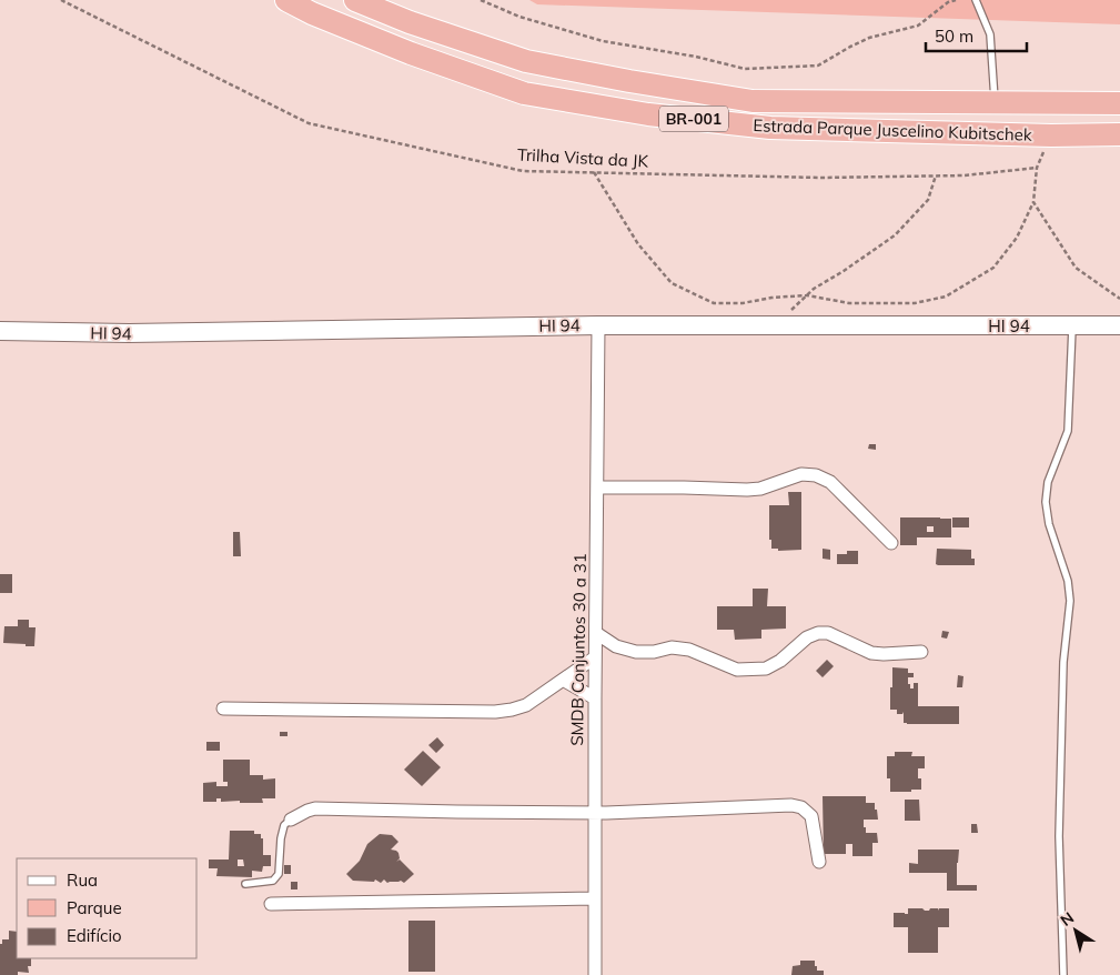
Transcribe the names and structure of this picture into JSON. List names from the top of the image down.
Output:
{
  "streets": {
    "highway": ["BR-001", "Estrada Parque Juscelino Kubitschek"],
    "street": ["HI 94", "SMDB Conjuntos 30 a 31"],
    "path": ["Trilha Vista da JK"]
  },
  "crossings": [
    ["HI 94", "SMDB Conjuntos 30 a 31"]
  ],
  "legend": ["Rua", "Parque", "Edifício"],
  "scale_bar": "50 m",
  "north": "top left"
}
